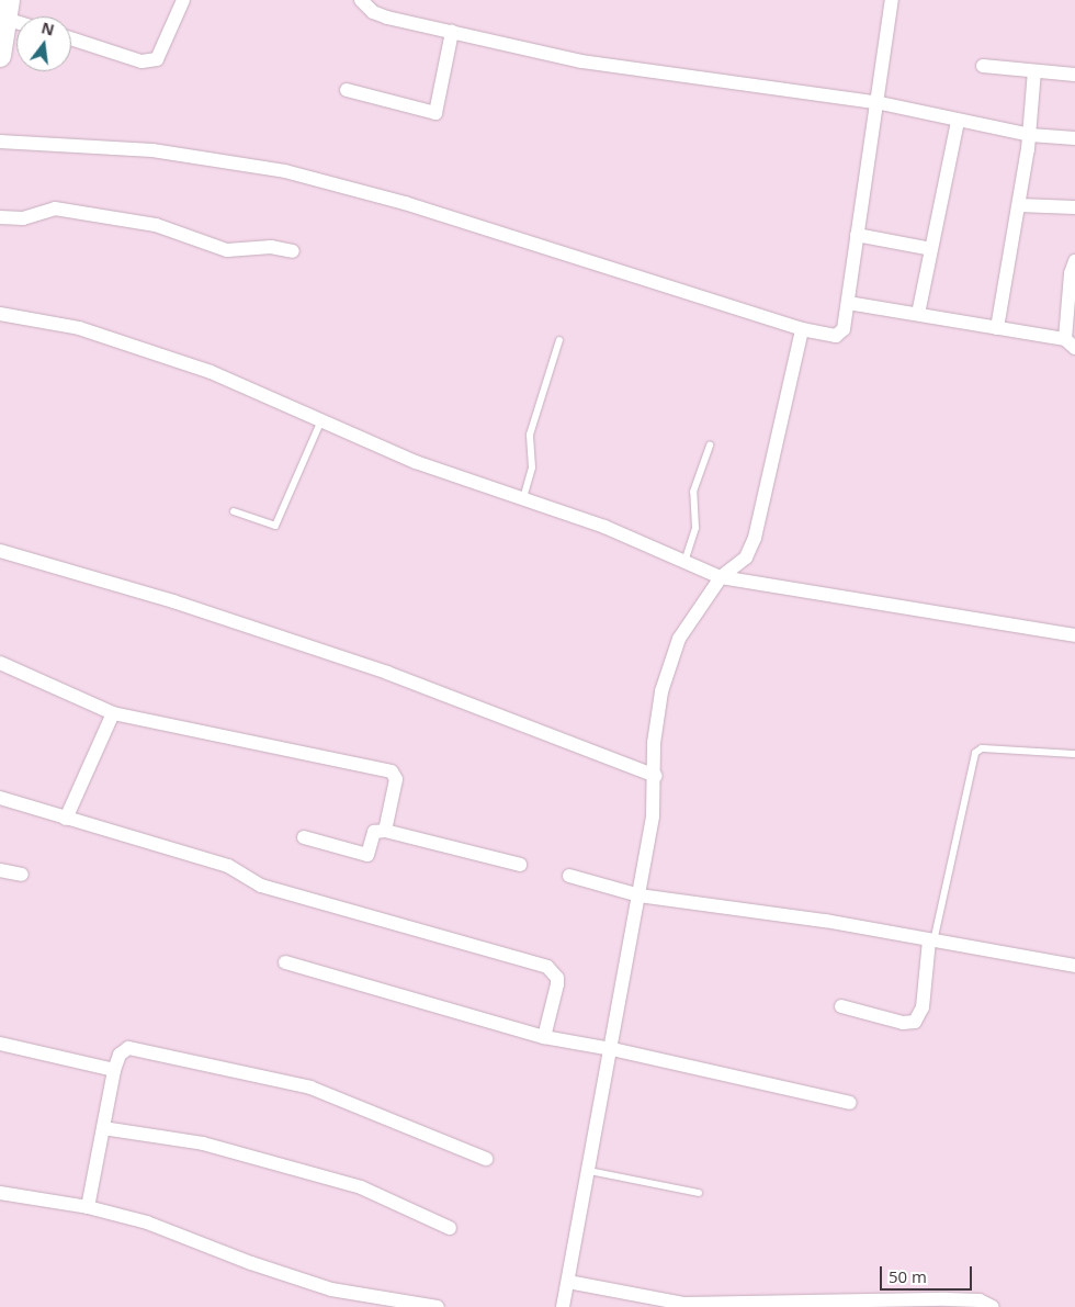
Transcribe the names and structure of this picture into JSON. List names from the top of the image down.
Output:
{
  "scale_bar": "50 m",
  "north": "top"
}
